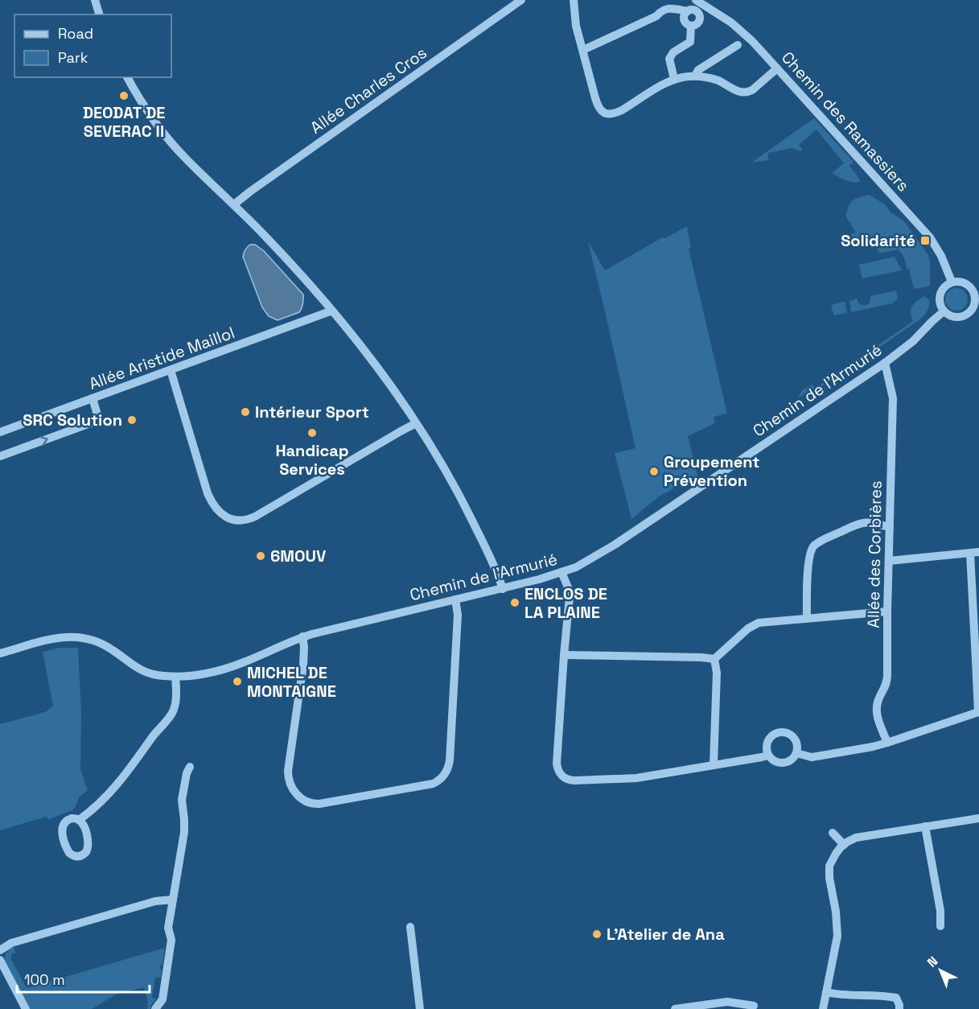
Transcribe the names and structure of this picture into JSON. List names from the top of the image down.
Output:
{
  "streets": {
    "street": [
      "Allée Charles Cros",
      "Chemin des Ramassiers",
      "Allée Aristide Maillol",
      "Chemin de l'Armurié",
      "Allée des Corbières"
    ]
  },
  "crossings": [
    ["Chemin des Ramassiers", "Chemin de l'Armurié"],
    ["Chemin de l'Armurié", "Allée des Corbières"]
  ],
  "places": {
    "other": [
      "DEODAT DE SEVERAC II",
      "Intérieur Sport",
      "SRC Solution",
      "Handicap Services",
      "Groupement Prévention",
      "6MOUV",
      "ENCLOS DE LA PLAINE",
      "MICHEL DE MONTAIGNE",
      "L'Atelier de Ana"
    ],
    "transit": ["Solidarité"]
  },
  "legend": ["Road", "Park"],
  "scale_bar": "100 m",
  "north": "top left"
}
